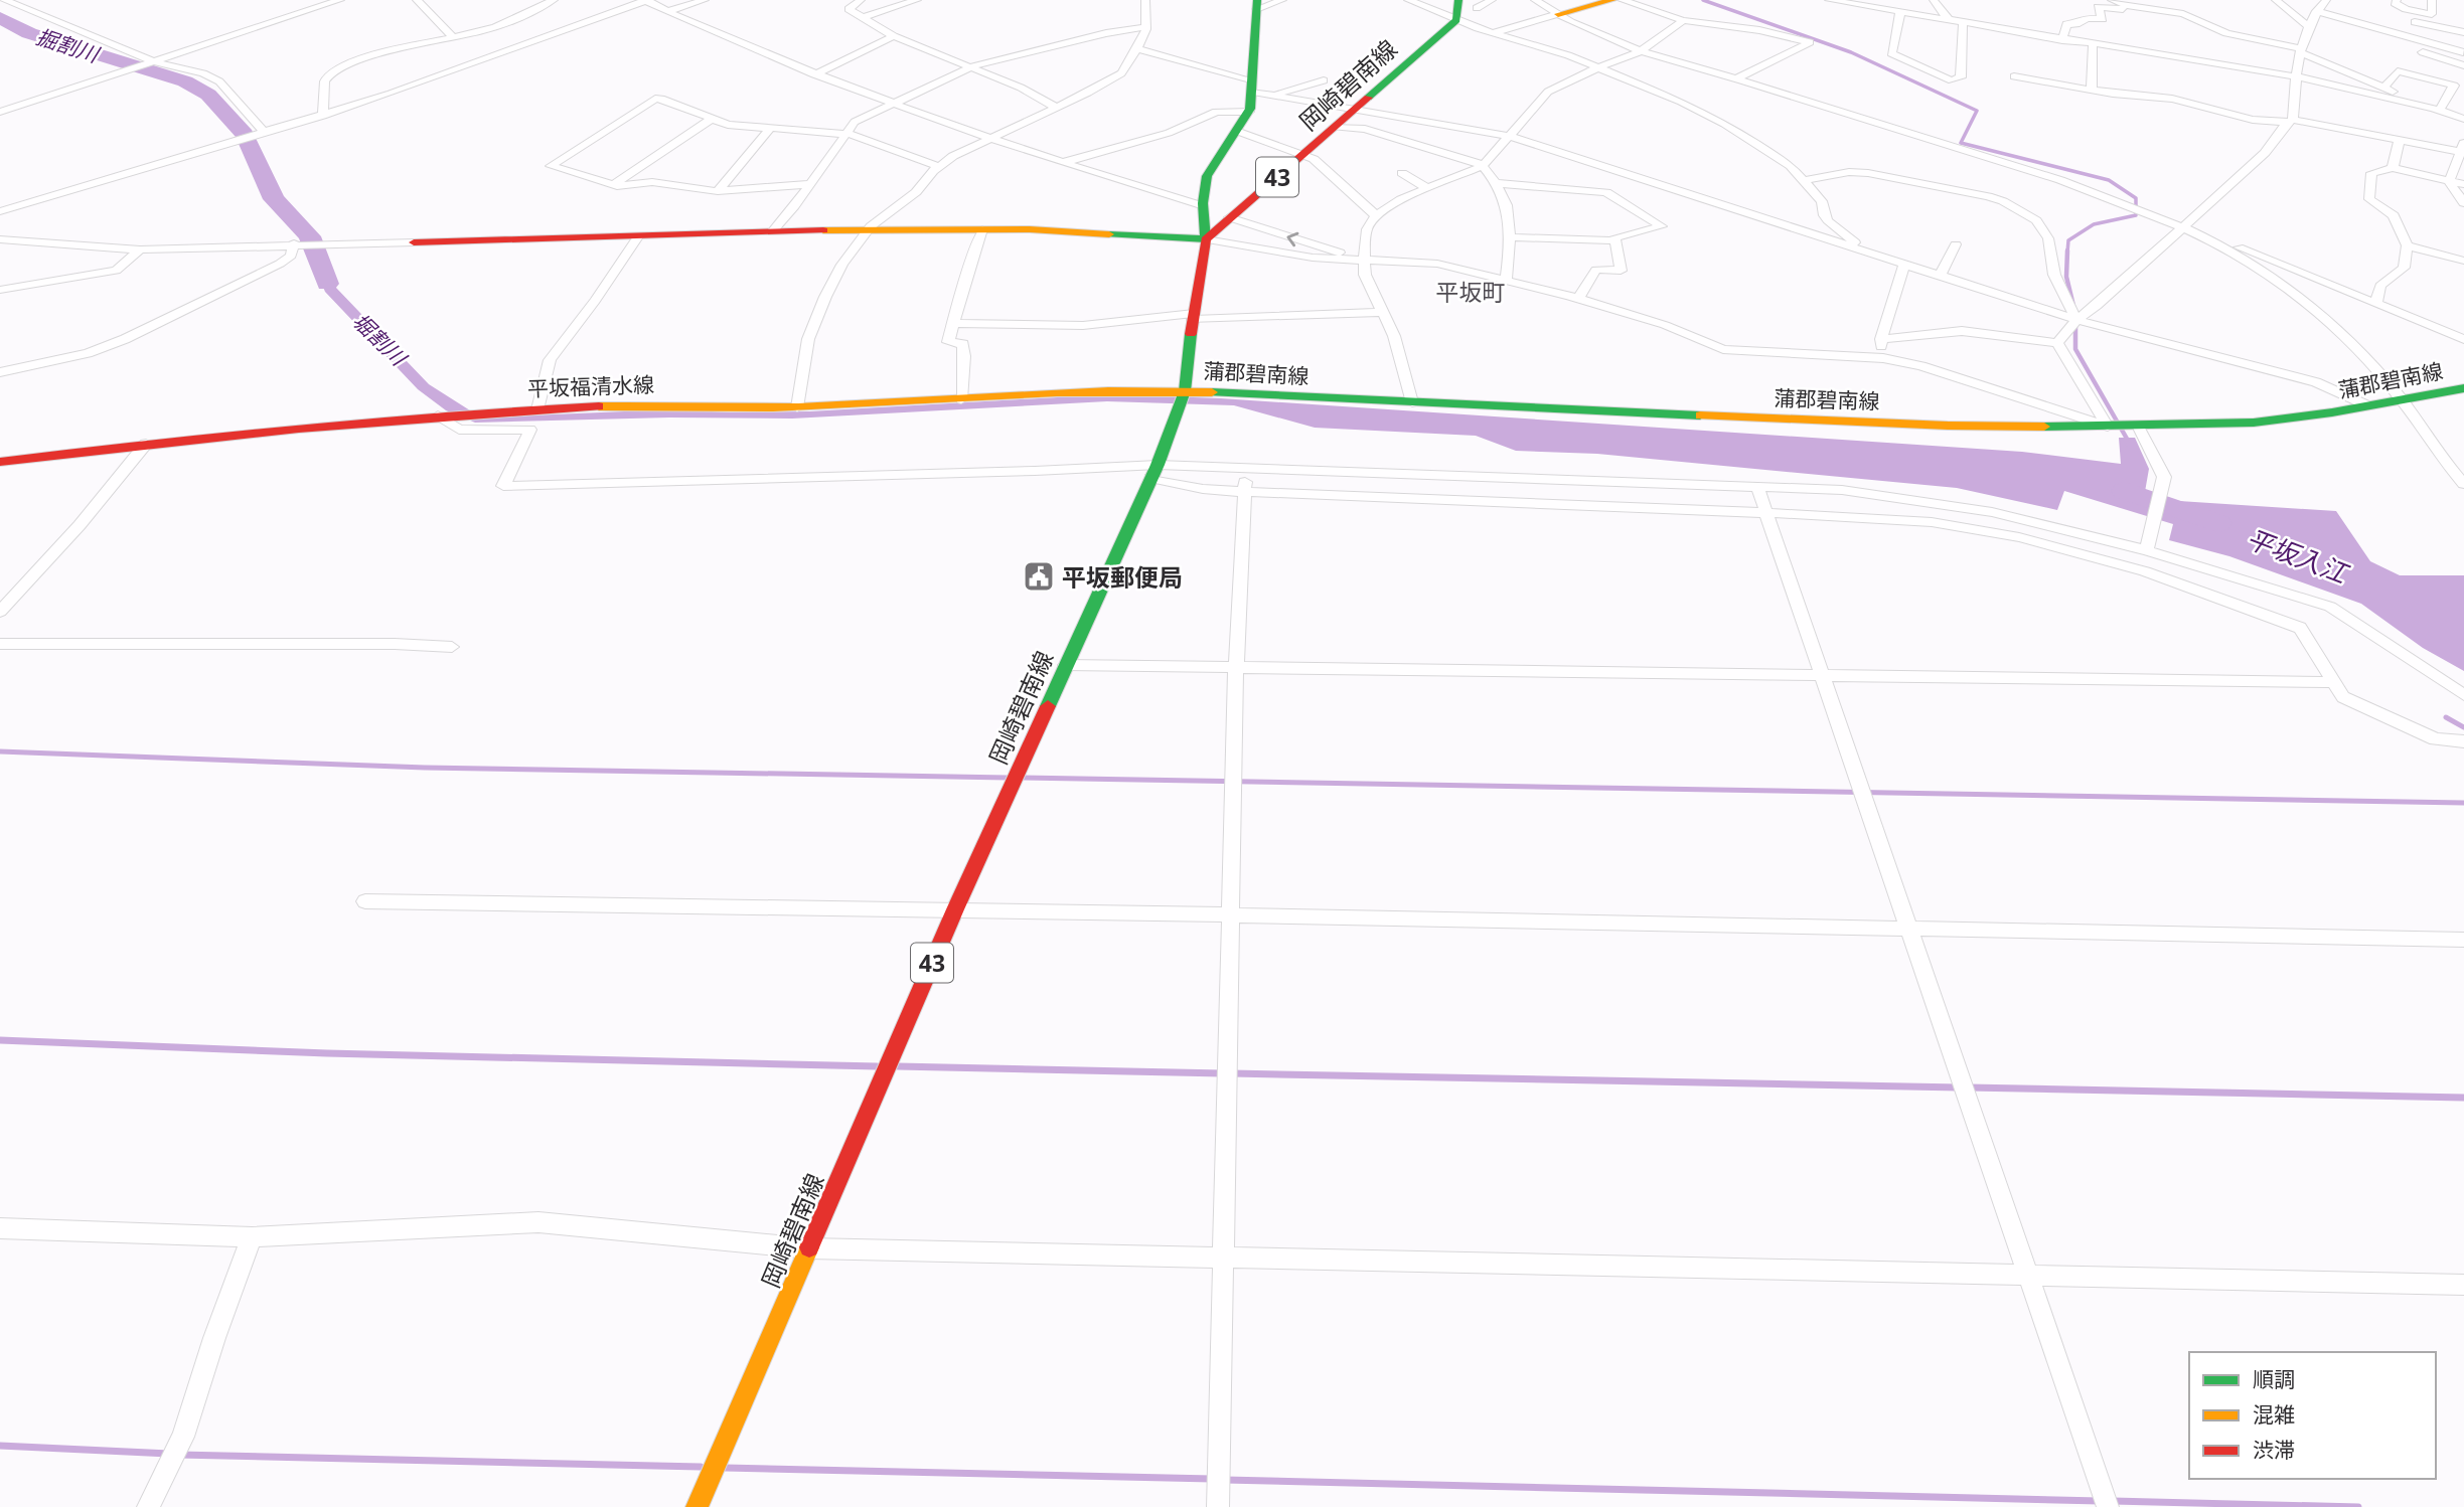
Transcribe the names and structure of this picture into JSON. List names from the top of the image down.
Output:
{
  "streets": {
    "main road": [
      "岡崎碧南線",
      "43",
      "蒲郡碧南線",
      "平坂福清水線"
    ]
  },
  "crossings": [
    ["岡崎碧南線", "蒲郡碧南線"],
    ["岡崎碧南線", "平坂福清水線"],
    ["蒲郡碧南線", "平坂福清水線"]
  ],
  "districts": ["平坂町"],
  "water": ["掘割川", "堀割川", "平坂入江"],
  "places": {
    "public building": ["平坂郵便局"]
  },
  "legend": ["順調", "混雑", "渋滞"]
}
